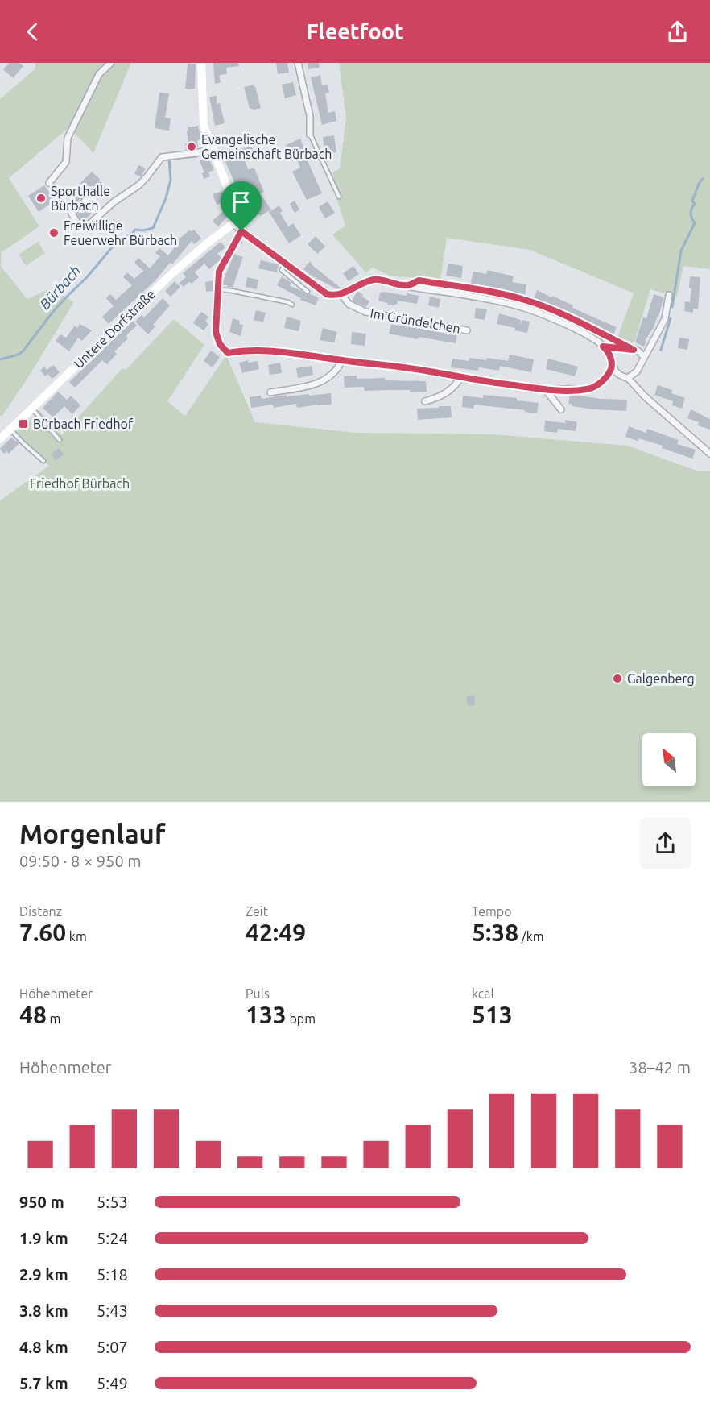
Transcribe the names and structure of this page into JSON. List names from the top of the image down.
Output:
{
  "streets": {
    "street": ["Im Gründelchen", "Untere Dorfstraße"]
  },
  "water": ["Bürbach"],
  "parks": ["Friedhof Bürbach"],
  "places": {
    "other": [
      "Evangelische Gemeinschaft Bürbach",
      "Sporthalle Bürbach",
      "Freiwillige Feuerwehr Bürbach",
      "Galgenberg"
    ],
    "transit": ["Bürbach Friedhof"]
  },
  "north": "top left",
  "page": {
    "header": "Fleetfoot",
    "heading": ["Morgenlauf", "09:50 · 8 × 950 m"],
    "stats": [
      ["Distanz", "7.60 km"],
      ["Zeit", "42:49"],
      ["Tempo", "5:38 /km"],
      ["Höhenmeter", "48 m"],
      ["Puls", "133 bpm"],
      ["kcal", "513"]
    ],
    "chart": ["Höhenmeter", "38–42 m"],
    "list": [
      {
        "name": "950 m",
        "note": "5:53"
      },
      {
        "name": "1.9 km",
        "note": "5:24"
      },
      {
        "name": "2.9 km",
        "note": "5:18"
      },
      {
        "name": "3.8 km",
        "note": "5:43"
      },
      {
        "name": "4.8 km",
        "note": "5:07"
      },
      {
        "name": "5.7 km",
        "note": "5:49"
      }
    ]
  }
}
